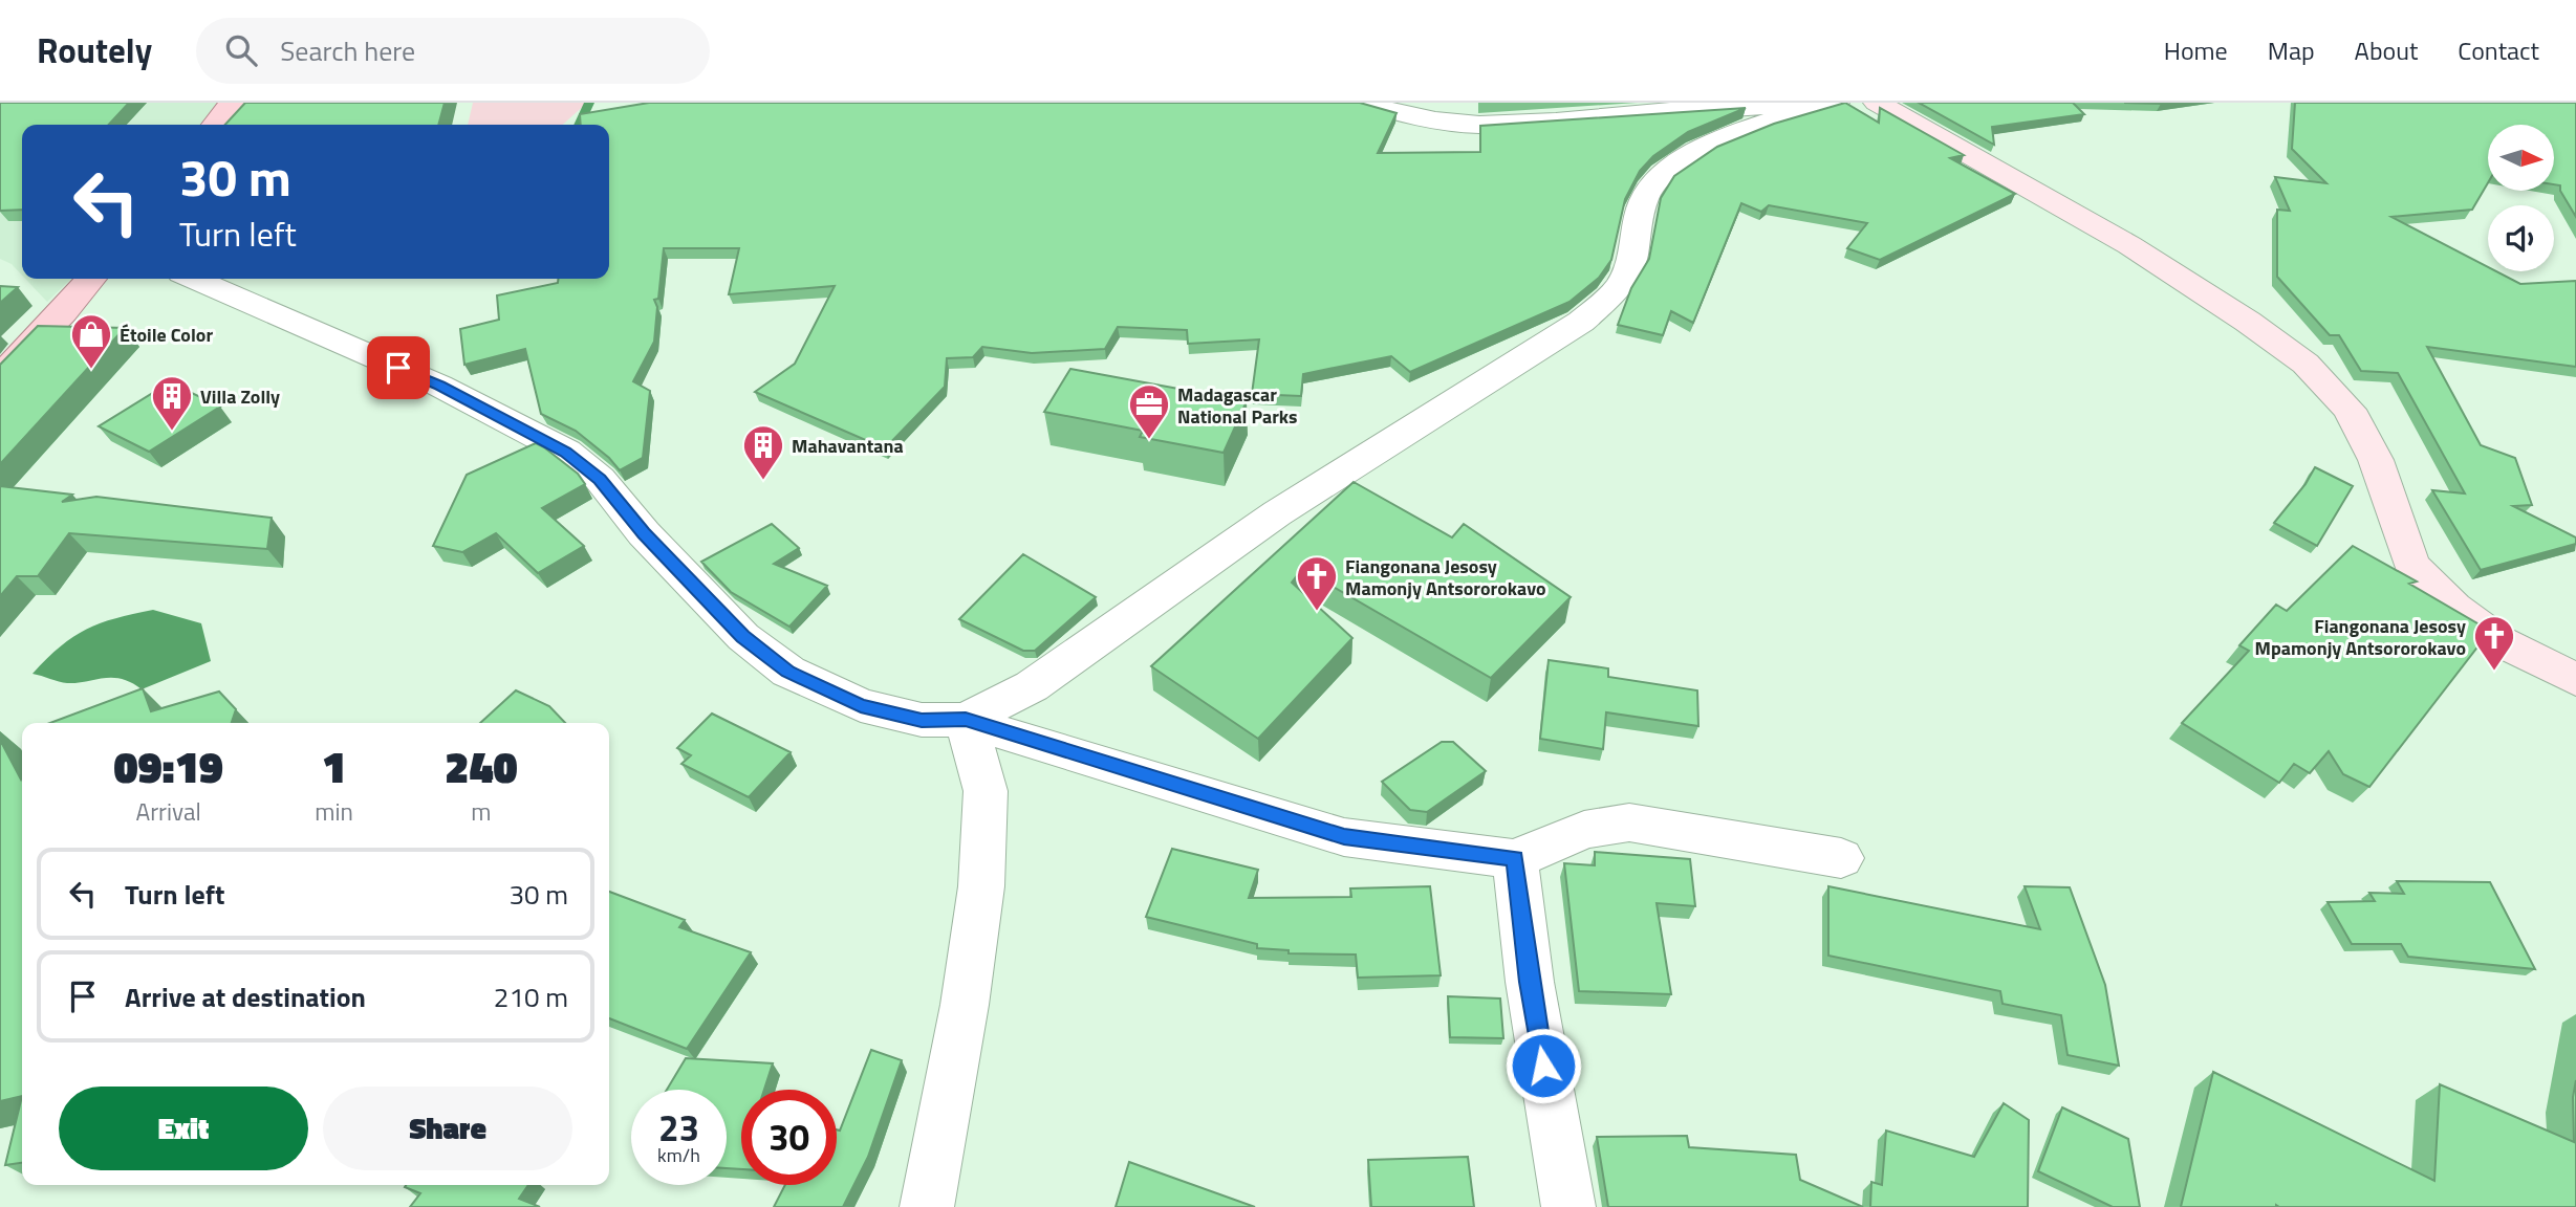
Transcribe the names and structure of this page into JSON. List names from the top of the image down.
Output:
{
  "places": {
    "shop": ["Étoile Color"],
    "building": ["Villa Zolly", "Mahavantana"],
    "office": ["Madagascar National Parks"],
    "church": ["Fiangonana Jesosy Mamonjy Antsororokavo", "Fiangonana Jesosy Mpamonjy Antsororokavo"]
  },
  "north": "right",
  "page": {
    "header": "Routely",
    "search": "Search here",
    "nav": [
      "Home",
      "Map",
      "About",
      "Contact"
    ],
    "turn": ["30 m", "Turn left"],
    "eta": [
      "09:19",
      "Arrival",
      "1",
      "min",
      "240",
      "m"
    ],
    "list": [
      {
        "name": "Turn left",
        "value": "30 m"
      },
      {
        "name": "Arrive at destination",
        "value": "210 m"
      }
    ],
    "buttons": ["Exit", "Share"],
    "speed": "23 km/h",
    "limit": "30"
  }
}
